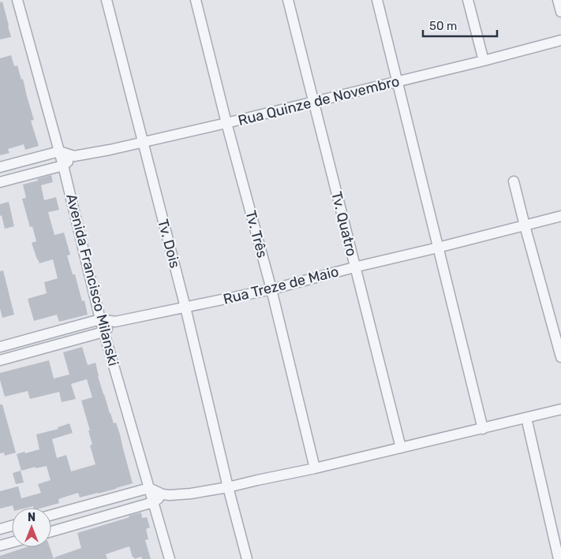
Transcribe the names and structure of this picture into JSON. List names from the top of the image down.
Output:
{
  "streets": {
    "street": [
      "Rua Quinze de Novembro",
      "Tv. Quatro",
      "Tv. Três",
      "Tv. Dois",
      "Avenida Francisco Milanski",
      "Rua Treze de Maio"
    ]
  },
  "crossings": [
    ["Rua Quinze de Novembro", "Tv. Quatro"],
    ["Rua Quinze de Novembro", "Tv. Três"],
    ["Rua Quinze de Novembro", "Tv. Dois"],
    ["Rua Quinze de Novembro", "Avenida Francisco Milanski"],
    ["Tv. Quatro", "Rua Treze de Maio"],
    ["Tv. Três", "Rua Treze de Maio"],
    ["Tv. Dois", "Rua Treze de Maio"],
    ["Avenida Francisco Milanski", "Rua Treze de Maio"]
  ],
  "scale_bar": "50 m",
  "north": "top"
}
